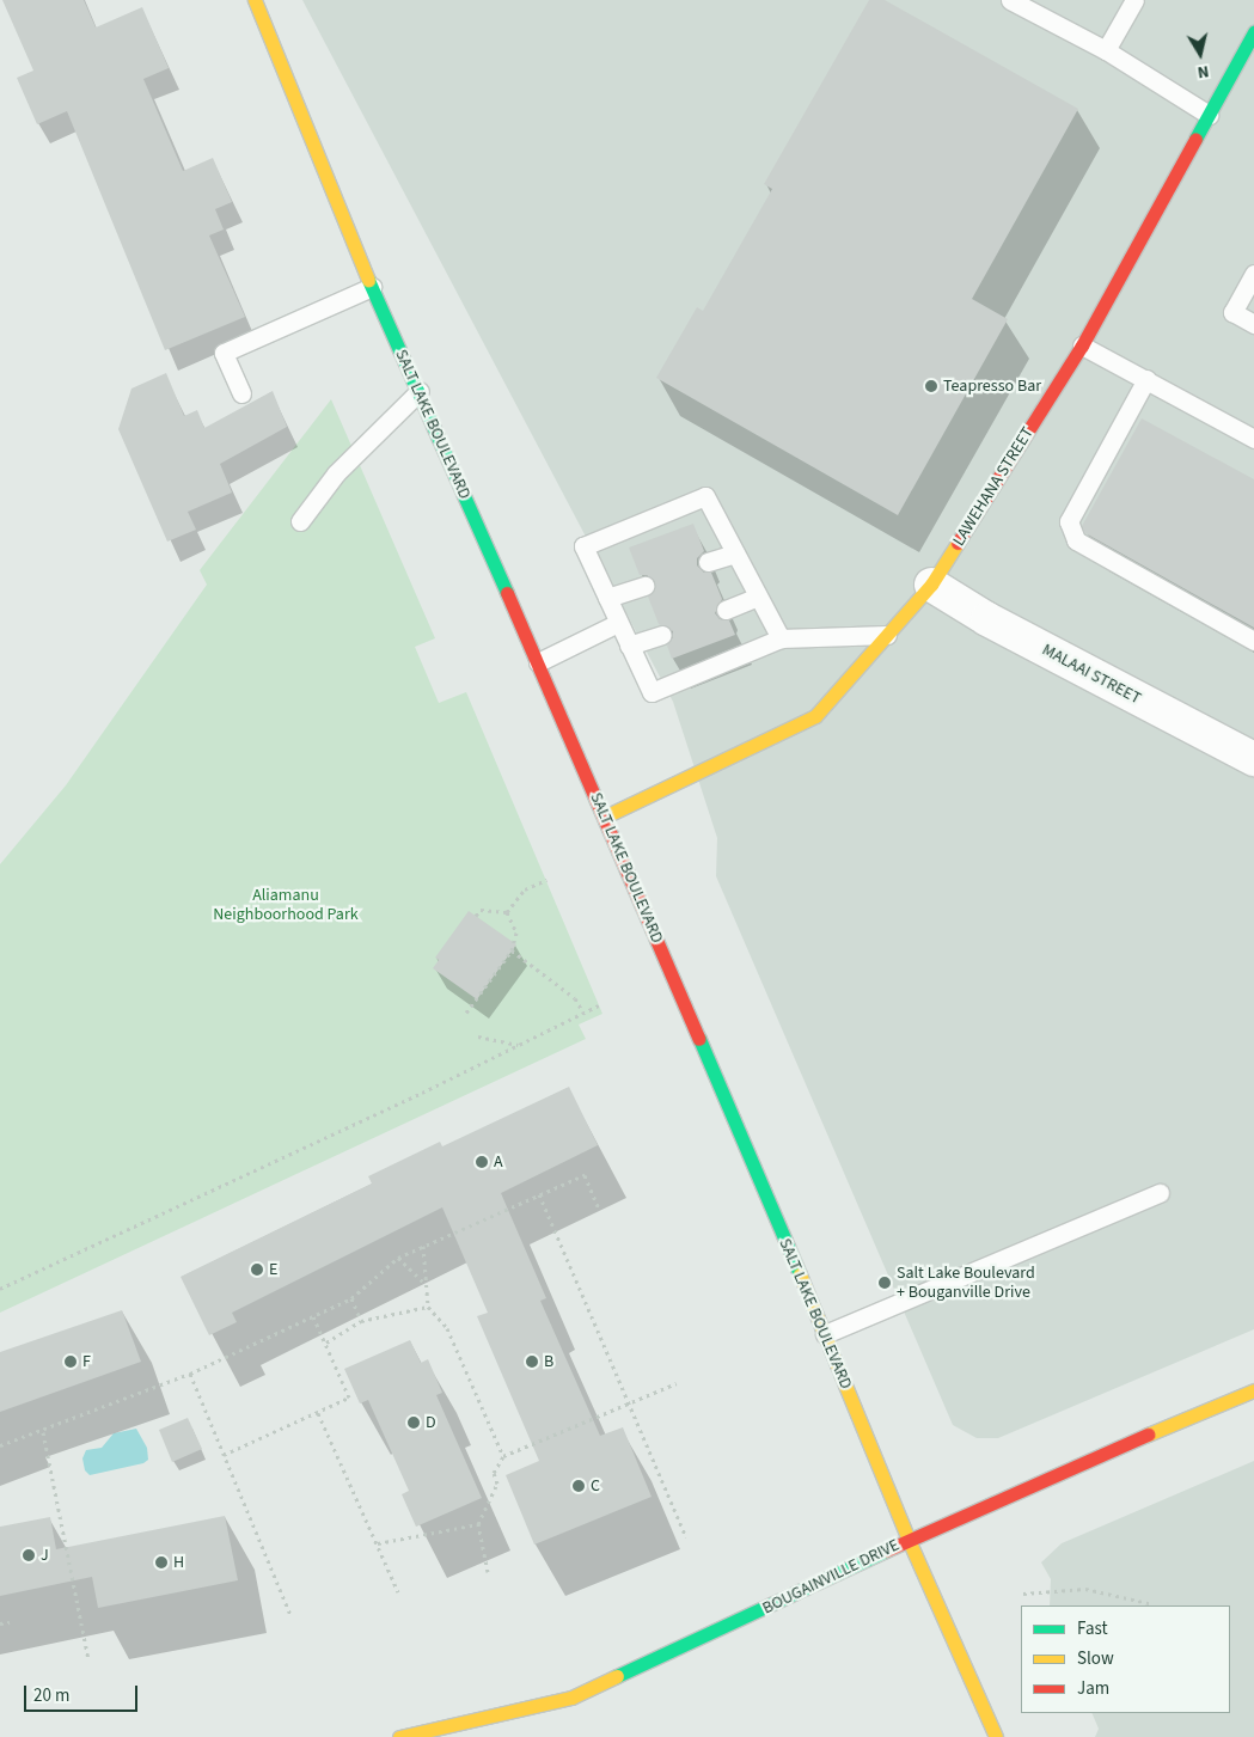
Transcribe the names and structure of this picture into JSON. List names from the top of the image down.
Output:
{
  "streets": {
    "street": [
      "SALT LAKE BOULEVARD",
      "LAWEHANA STREET",
      "MALAAI STREET",
      "BOUGAINVILLE DRIVE"
    ]
  },
  "crossings": [
    ["SALT LAKE BOULEVARD", "LAWEHANA STREET"],
    ["SALT LAKE BOULEVARD", "BOUGAINVILLE DRIVE"],
    ["LAWEHANA STREET", "MALAAI STREET"]
  ],
  "parks": ["Aliamanu Neighboorhood Park"],
  "places": [
    "Teapresso Bar",
    "A",
    "E",
    "Salt Lake Boulevard + Bouganville Drive",
    "F",
    "B",
    "D",
    "C",
    "J",
    "H"
  ],
  "legend": ["Fast", "Slow", "Jam"],
  "scale_bar": "20 m",
  "north": "bottom"
}
